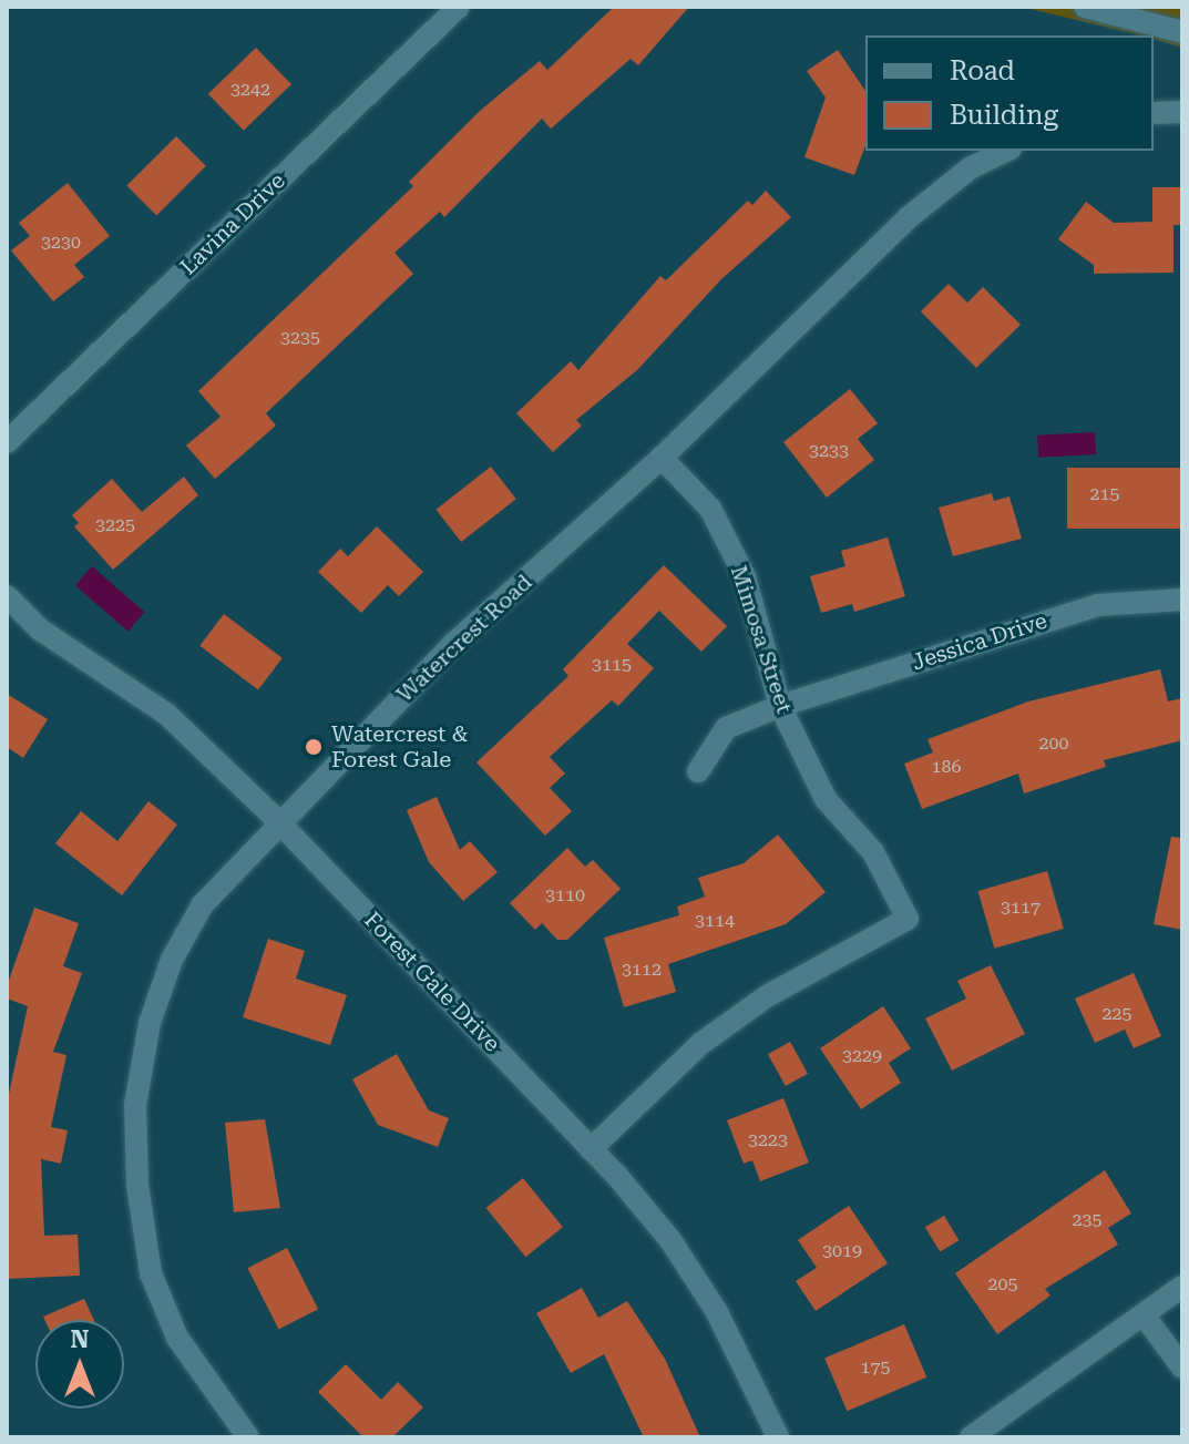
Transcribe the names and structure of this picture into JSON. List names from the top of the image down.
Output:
{
  "streets": {
    "street": [
      "Lavina Drive",
      "Watercrest Road",
      "Mimosa Street",
      "Jessica Drive",
      "Forest Gale Drive"
    ]
  },
  "crossings": [
    ["Watercrest Road", "Mimosa Street"],
    ["Watercrest Road", "Forest Gale Drive"],
    ["Mimosa Street", "Jessica Drive"],
    ["Mimosa Street", "Forest Gale Drive"]
  ],
  "places": ["Watercrest & Forest Gale"],
  "house_numbers": [
    "3242",
    "3230",
    "3235",
    "3233",
    "215",
    "3225",
    "3115",
    "200",
    "186",
    "3110",
    "3117",
    "3114",
    "3112",
    "225",
    "3229",
    "3223",
    "235",
    "3019",
    "205",
    "175"
  ],
  "legend": ["Road", "Building"],
  "north": "top"
}
